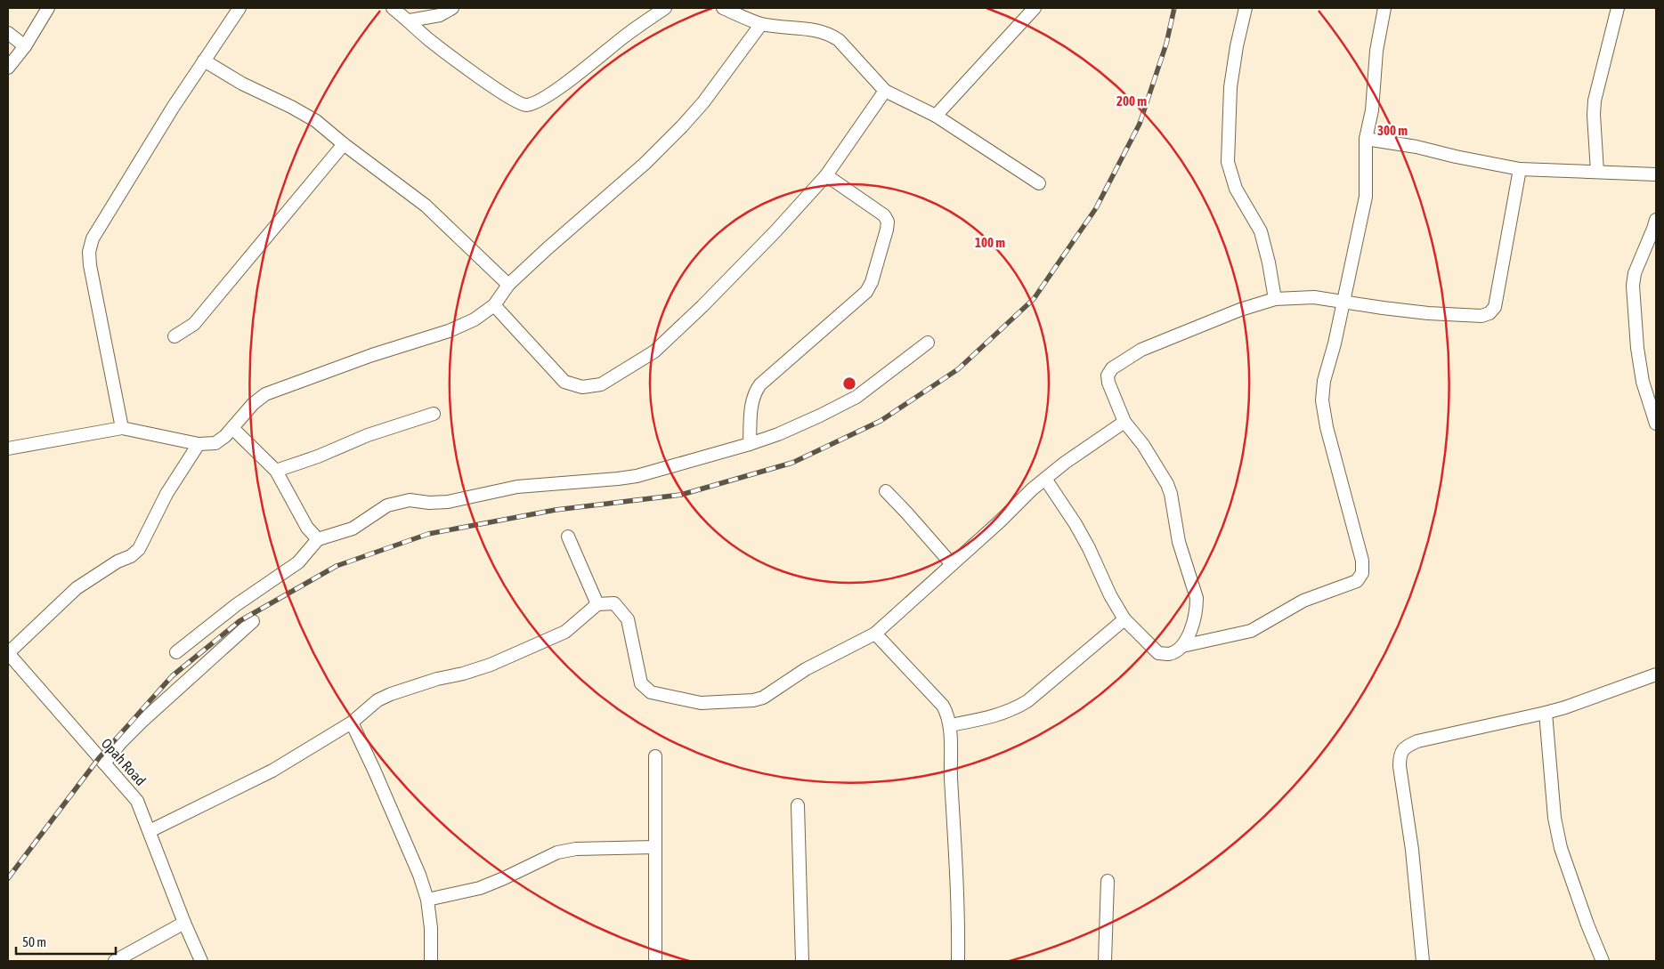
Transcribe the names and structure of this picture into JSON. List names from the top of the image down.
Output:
{
  "streets": {
    "street": ["Opah Road"]
  },
  "scale_bar": "50 m",
  "rings": ["200 m", "300 m", "100 m"]
}
